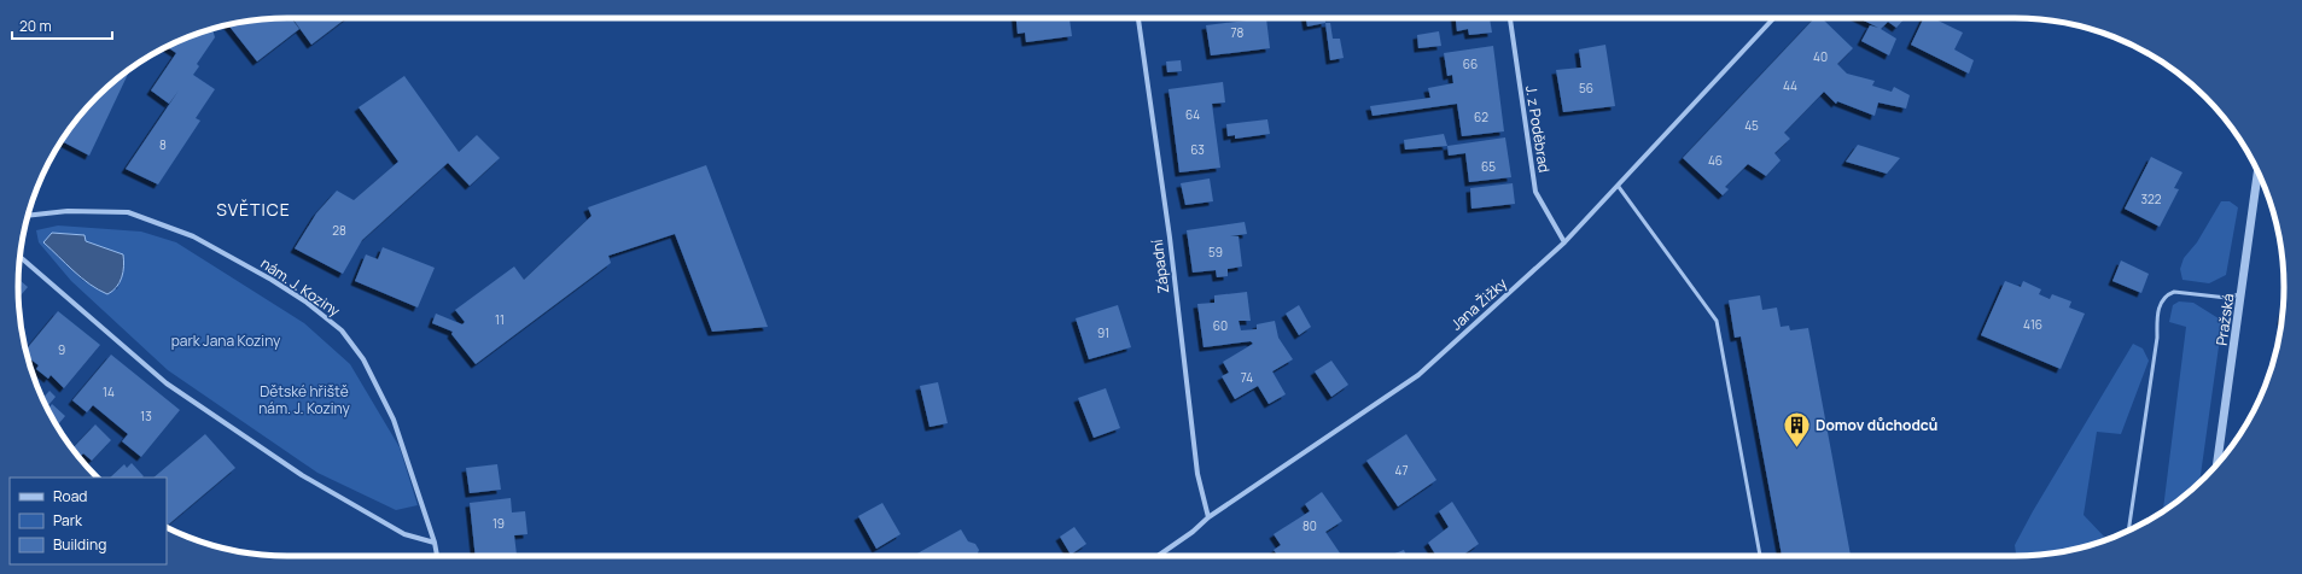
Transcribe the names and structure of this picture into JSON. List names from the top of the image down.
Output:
{
  "streets": {
    "street": [
      "J. z Poděbrad",
      "Západní",
      "nám. J. Koziny",
      "Jana Žižky",
      "Pražská"
    ]
  },
  "crossings": [
    ["J. z Poděbrad", "Jana Žižky"],
    ["Západní", "Jana Žižky"]
  ],
  "districts": ["SVĚTICE"],
  "parks": ["park Jana Koziny", "Dětské hřiště nám. J. Koziny"],
  "places": {
    "building": ["Domov důchodců"]
  },
  "house_numbers": [
    "78",
    "40",
    "66",
    "44",
    "56",
    "64",
    "62",
    "45",
    "8",
    "63",
    "46",
    "65",
    "322",
    "28",
    "59",
    "11",
    "416",
    "60",
    "91",
    "9",
    "74",
    "14",
    "13",
    "47",
    "19",
    "80"
  ],
  "legend": ["Road", "Park", "Building"],
  "scale_bar": "20 m"
}
